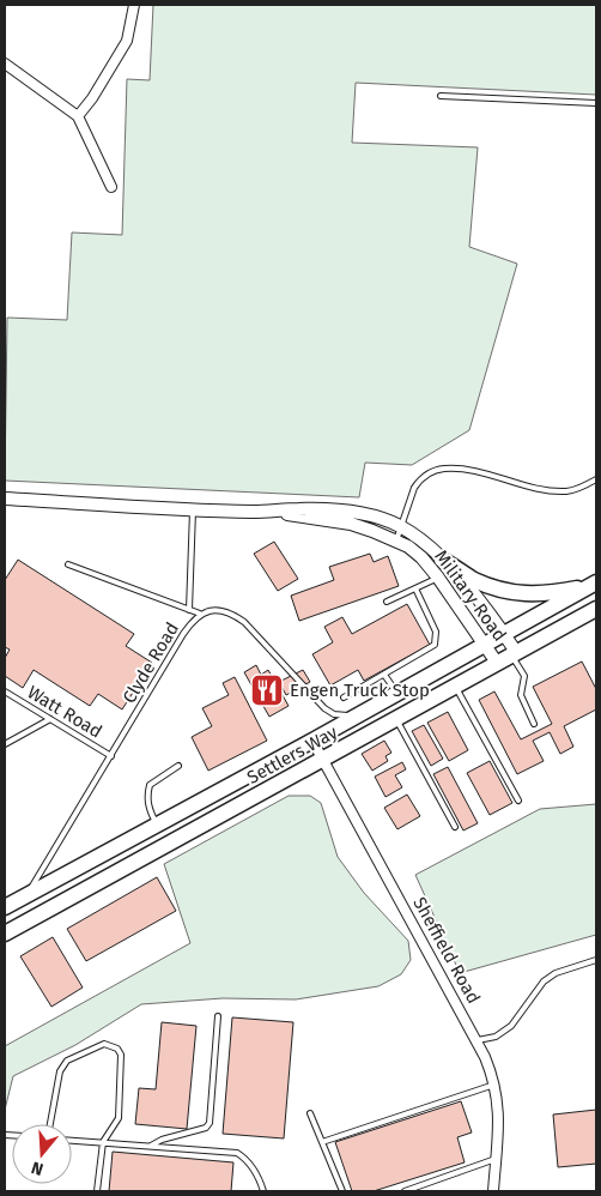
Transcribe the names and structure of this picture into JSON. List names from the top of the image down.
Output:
{
  "streets": {
    "main road": ["Settlers Way"],
    "street": ["Military Road", "Sheffield Road"],
    "lane": ["Clyde Road", "Watt Road"]
  },
  "crossings": [
    ["Military Road", "Settlers Way"],
    ["Clyde Road", "Watt Road"],
    ["Clyde Road", "Settlers Way"],
    ["Settlers Way", "Sheffield Road"]
  ],
  "places": {
    "restaurant": ["Engen Truck Stop"]
  },
  "north": "bottom"
}
